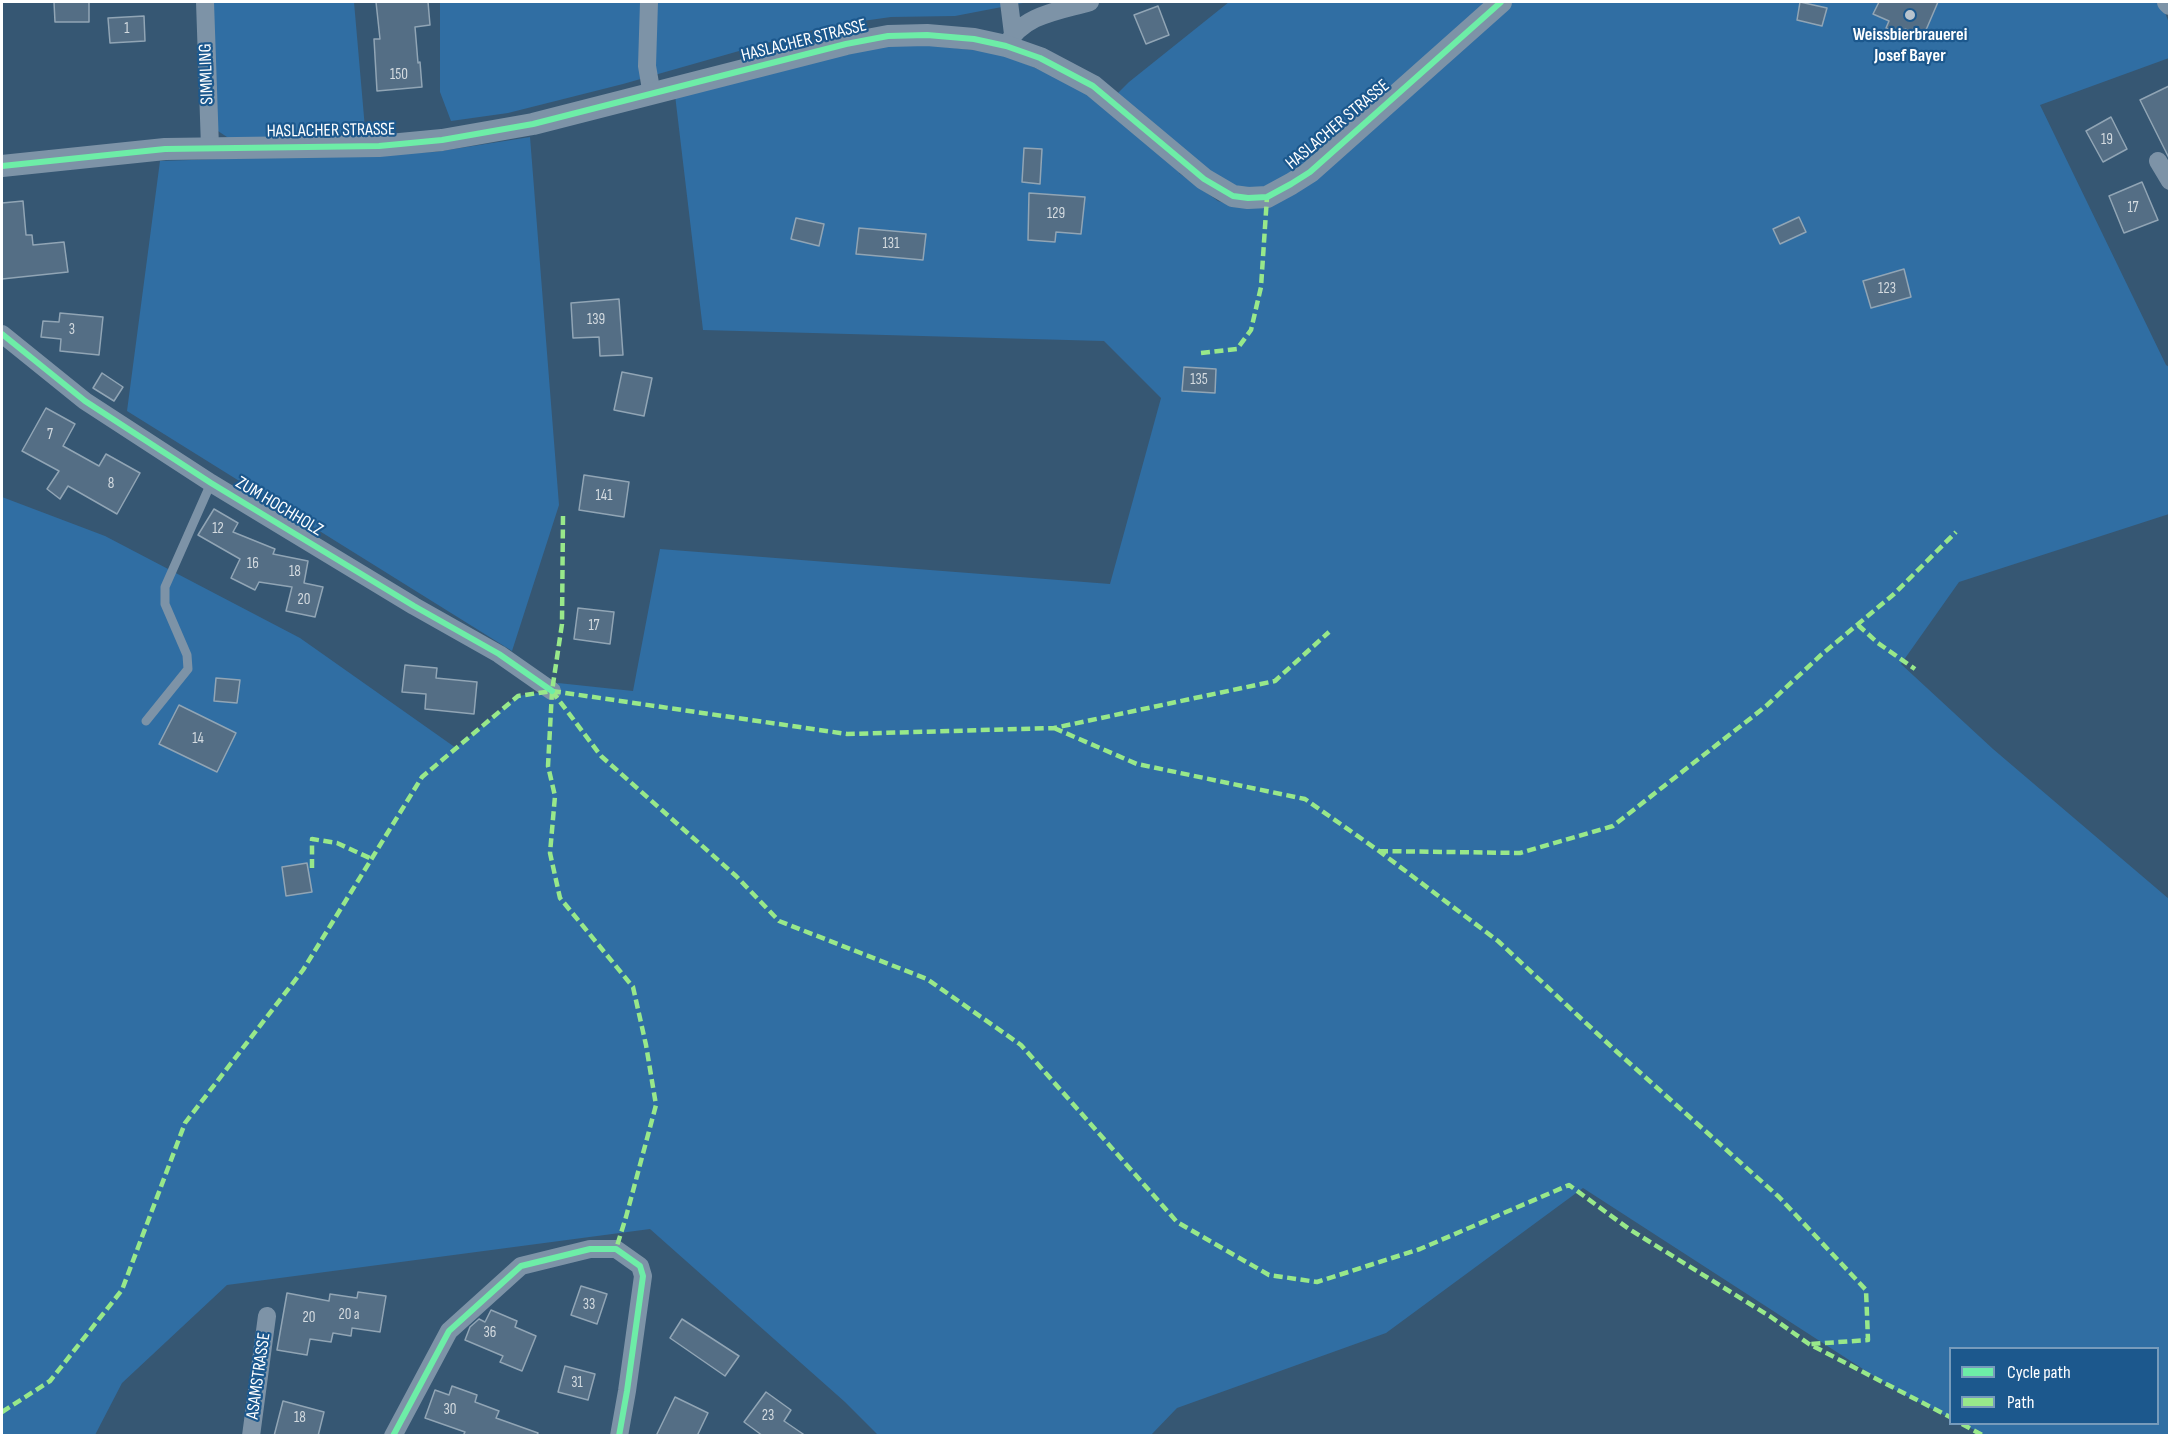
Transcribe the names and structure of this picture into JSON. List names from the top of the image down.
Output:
{
  "streets": {
    "street": [
      "HASLACHER STRASSE",
      "SIMMLING",
      "ZUM HOCHHOLZ",
      "ASAMSTRASSE"
    ]
  },
  "crossings": [
    ["HASLACHER STRASSE", "SIMMLING"]
  ],
  "places": ["Weissbierbrauerei Josef Bayer"],
  "house_numbers": [
    "1",
    "150",
    "19",
    "17",
    "129",
    "131",
    "123",
    "139",
    "3",
    "135",
    "7",
    "8",
    "141",
    "12",
    "16",
    "18",
    "20",
    "17",
    "14",
    "33",
    "20 a",
    "20",
    "36",
    "31",
    "30",
    "23",
    "18"
  ],
  "legend": ["Cycle path", "Path"]
}
